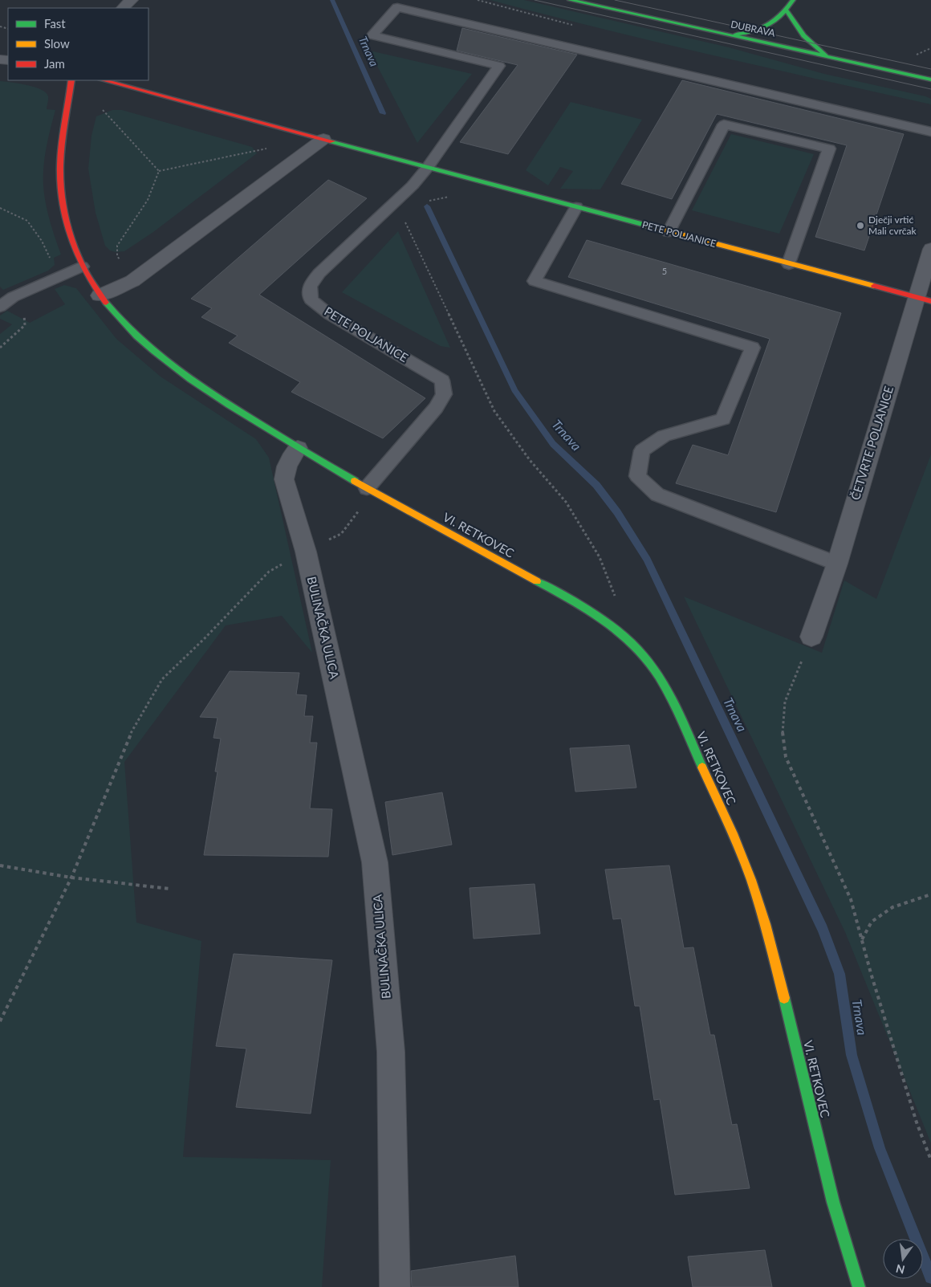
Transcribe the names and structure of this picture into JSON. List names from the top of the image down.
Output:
{
  "streets": {
    "street": [
      "DUBRAVA",
      "PETE POLJANICE",
      "ČETVRTE POLJANICE",
      "VI. RETKOVEC",
      "BULINAČKA ULICA"
    ]
  },
  "crossings": [
    ["PETE POLJANICE", "ČETVRTE POLJANICE"],
    ["PETE POLJANICE", "VI. RETKOVEC"],
    ["VI. RETKOVEC", "BULINAČKA ULICA"]
  ],
  "water": ["Trnava"],
  "places": ["Dječji vrtić Mali cvrčak"],
  "house_numbers": ["5"],
  "legend": ["Fast", "Slow", "Jam"],
  "north": "bottom"
}
